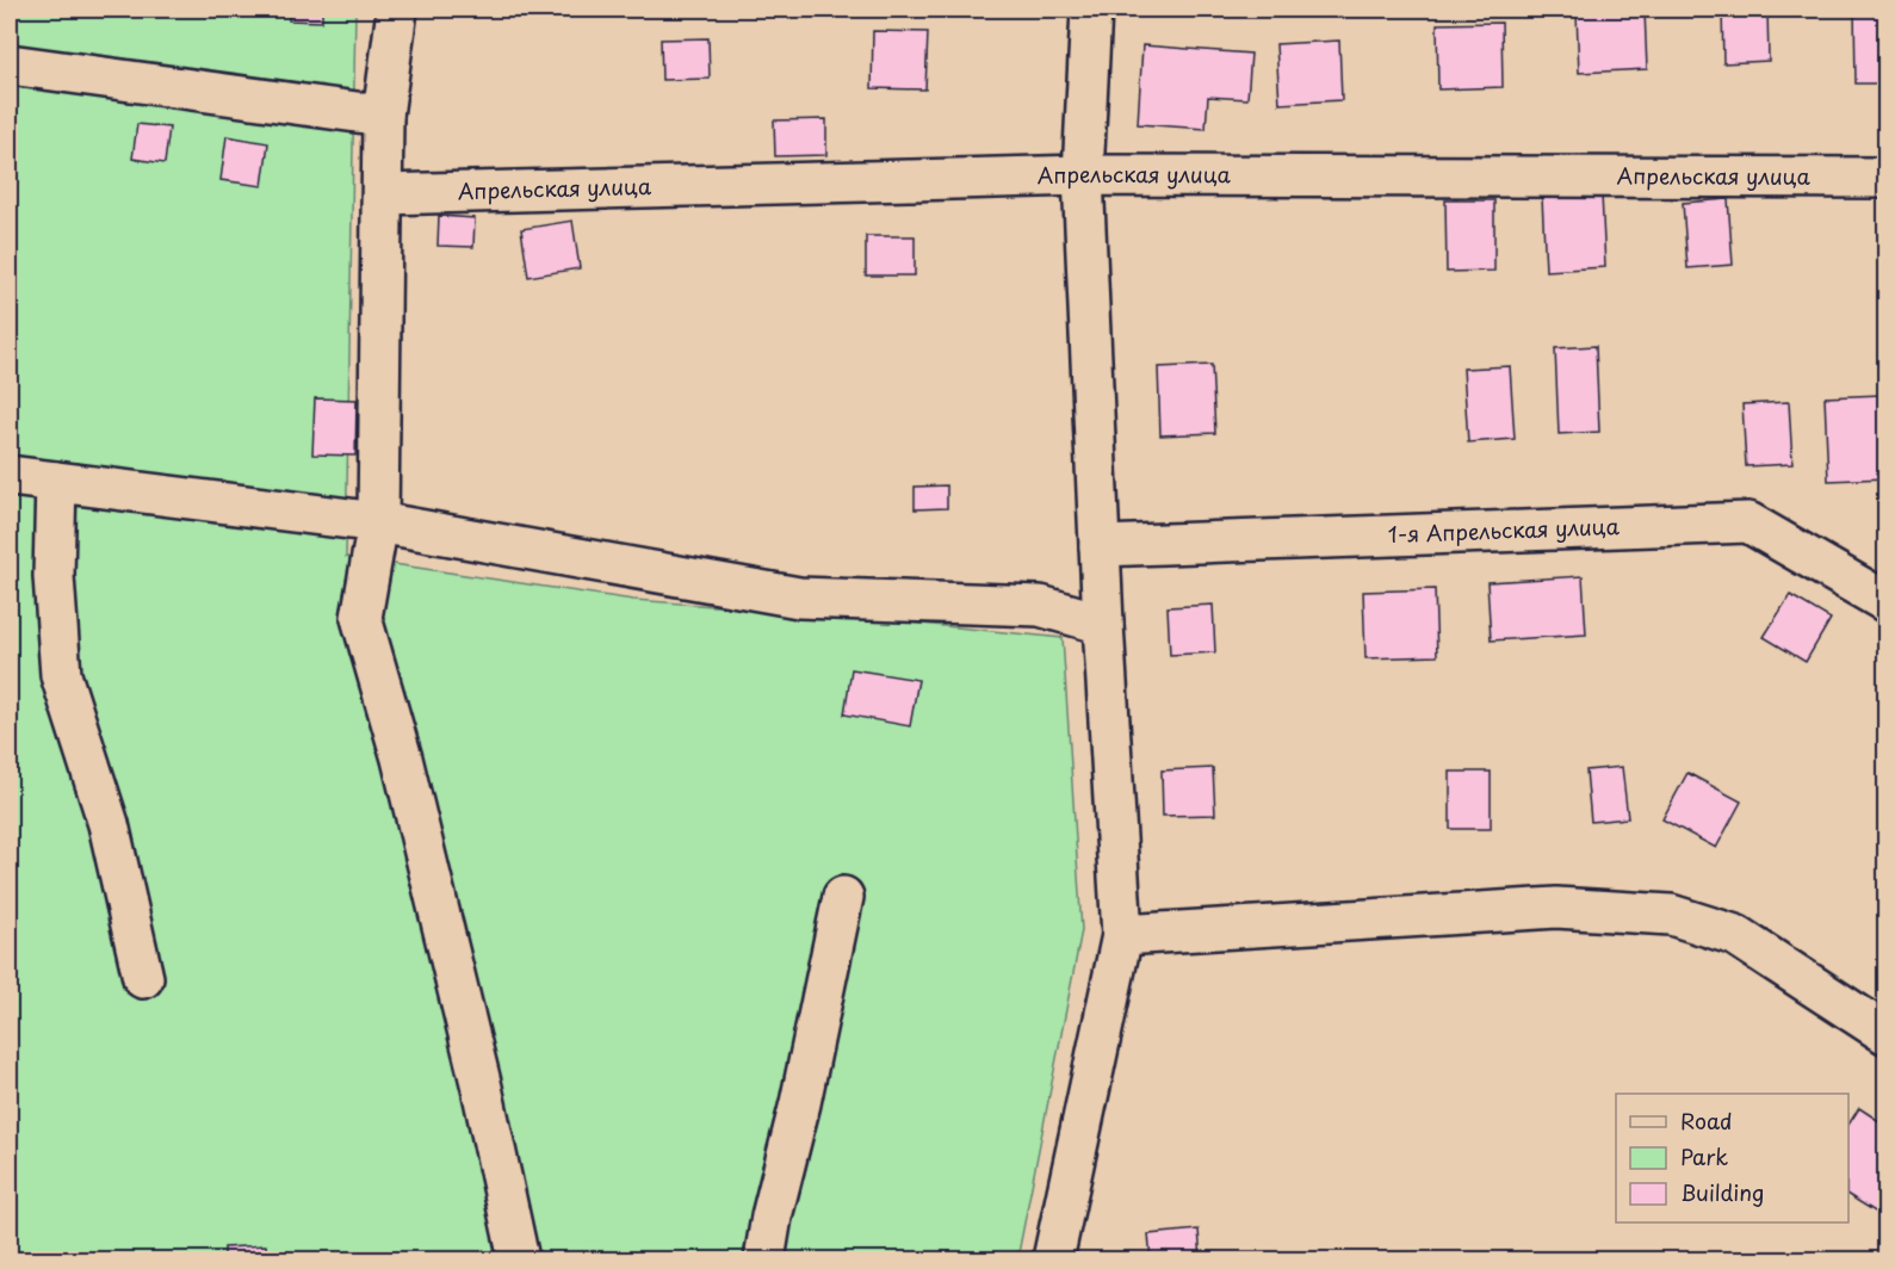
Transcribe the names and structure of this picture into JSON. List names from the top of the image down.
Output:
{
  "streets": {
    "street": ["Апрельская улица", "1-я Апрельская улица"]
  },
  "legend": ["Road", "Park", "Building"]
}
